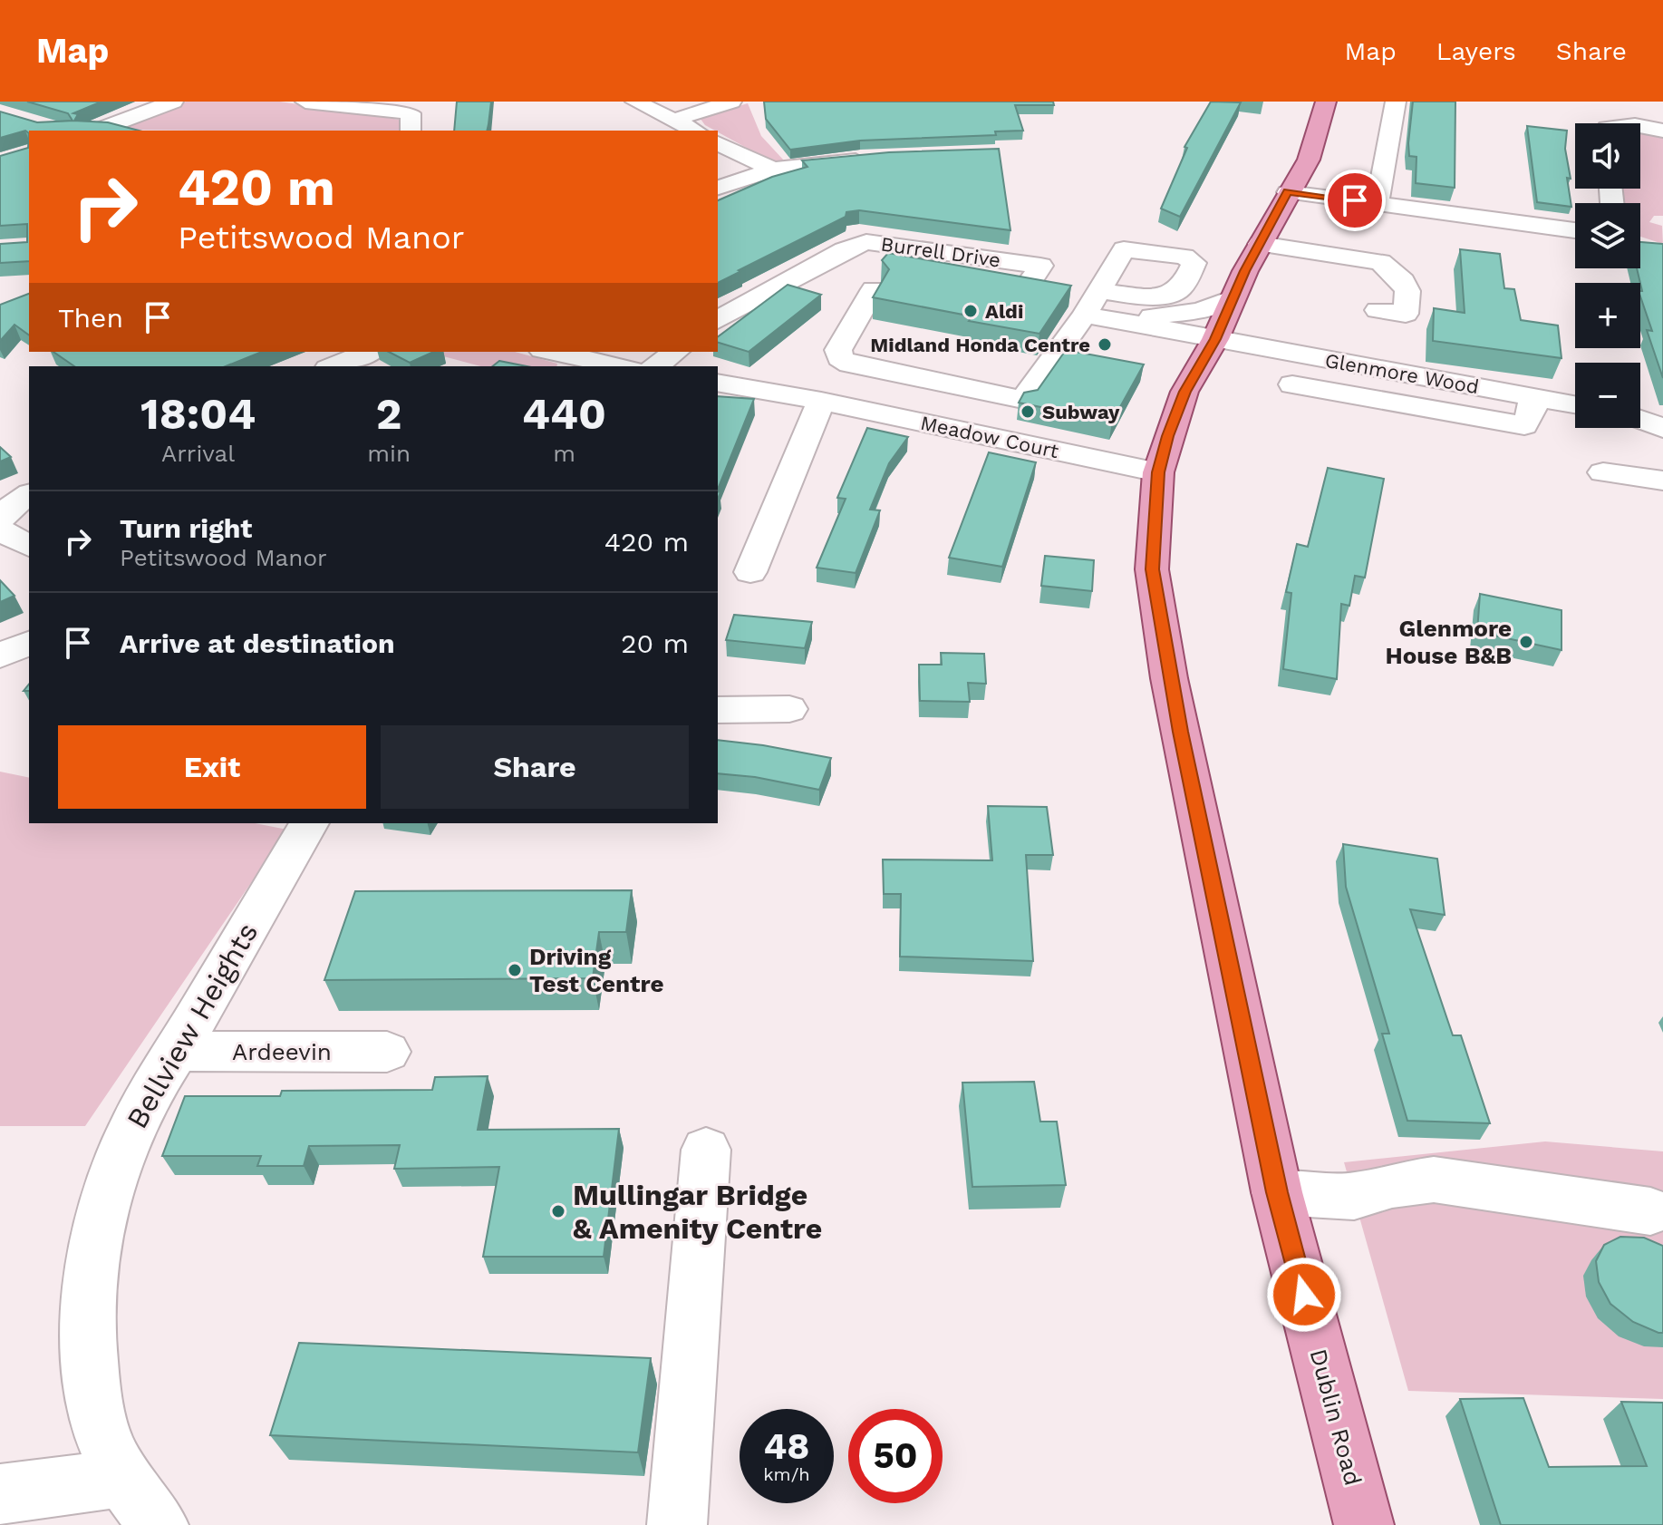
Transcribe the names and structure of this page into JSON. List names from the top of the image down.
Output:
{
  "streets": {
    "main road": ["Dublin Road"],
    "street": [
      "Burrell Drive",
      "Glenmore Wood",
      "Meadow Court",
      "Bellview Heights",
      "Ardeevin"
    ]
  },
  "crossings": [
    ["Glenmore Wood", "Dublin Road"],
    ["Meadow Court", "Dublin Road"],
    ["Bellview Heights", "Ardeevin"]
  ],
  "places": [
    "Aldi",
    "Midland Honda Centre",
    "Subway",
    "Glenmore House B&B",
    "Driving Test Centre",
    "Mullingar Bridge & Amenity Centre"
  ],
  "page": {
    "header": "Map",
    "nav": ["Map", "Layers", "Share"],
    "map_buttons": ["+", "−"],
    "turn": ["420 m", "Petitswood Manor"],
    "then": "Then",
    "eta": [
      "18:04",
      "Arrival",
      "2",
      "min",
      "440",
      "m"
    ],
    "list": [
      {
        "name": "Turn right",
        "note": "Petitswood Manor",
        "value": "420 m"
      },
      {
        "name": "Arrive at destination",
        "value": "20 m"
      }
    ],
    "buttons": ["Exit", "Share"],
    "speed": "48 km/h",
    "limit": "50"
  }
}
